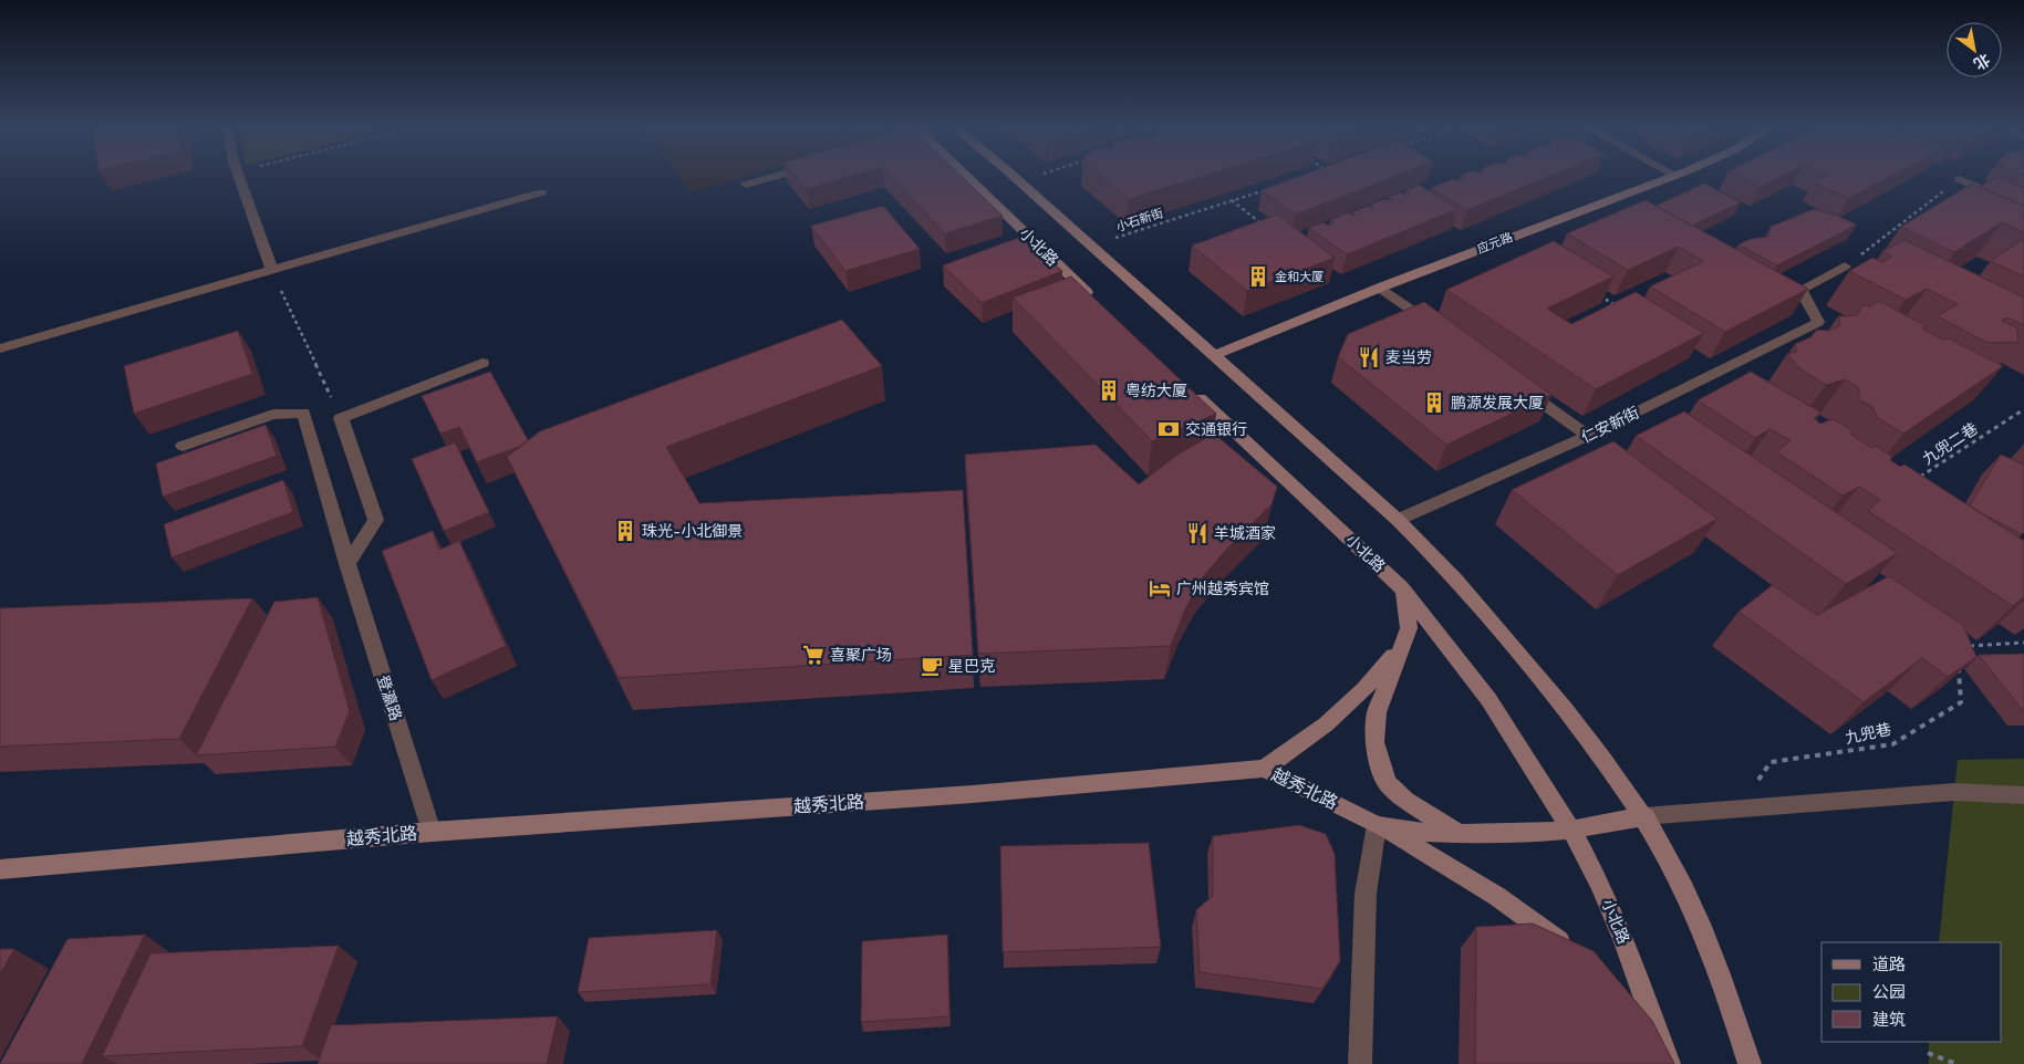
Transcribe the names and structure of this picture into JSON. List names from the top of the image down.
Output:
{
  "streets": {
    "main road": ["应元路", "小北路", "越秀北路"],
    "street": ["仁安新街", "登瀛路"],
    "path": ["小石新街", "九兜二巷", "九兜巷"]
  },
  "crossings": [
    ["小北路", "越秀北路"],
    ["登瀛路", "越秀北路"]
  ],
  "places": {
    "building": [
      "金和大厦",
      "粤纺大厦",
      "鹏源发展大厦",
      "珠光-小北御景"
    ],
    "restaurant": ["麦当劳", "羊城酒家"],
    "bank": ["交通银行"],
    "hotel": ["广州越秀宾馆"],
    "supermarket": ["喜聚广场"],
    "cafe": ["星巴克"]
  },
  "legend": ["道路", "公园", "建筑"],
  "north": "bottom right"
}
